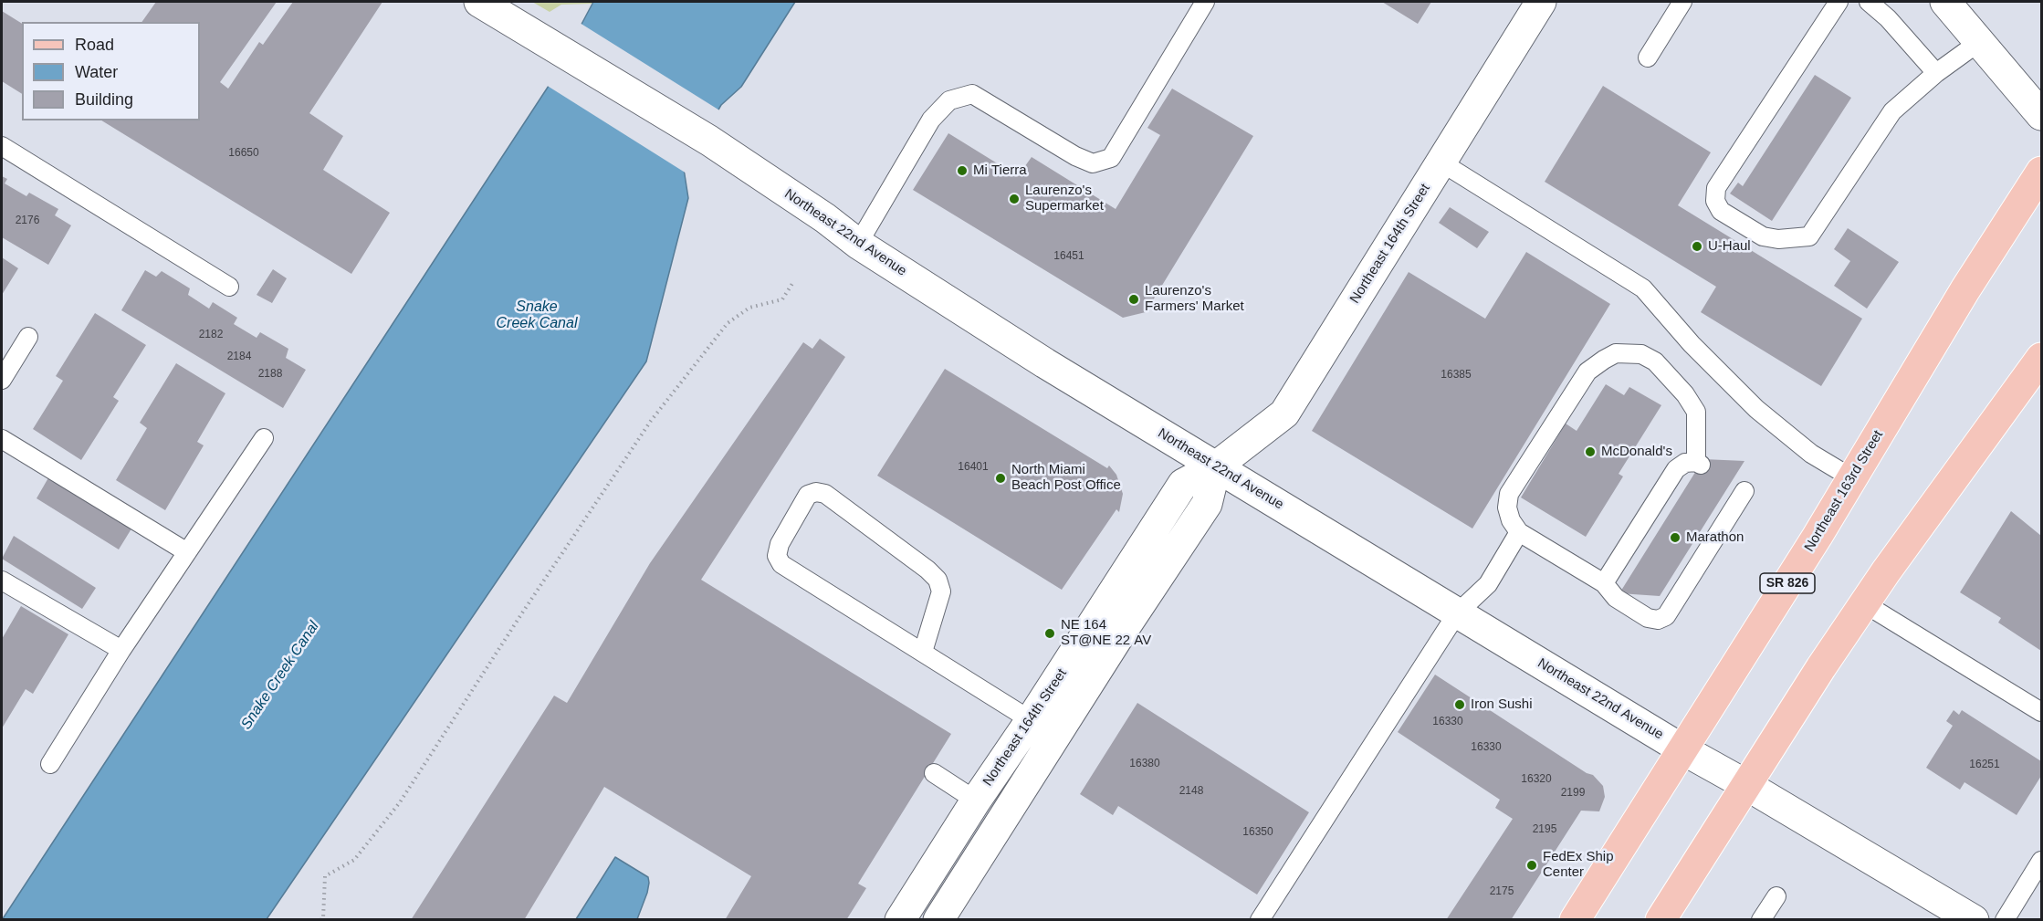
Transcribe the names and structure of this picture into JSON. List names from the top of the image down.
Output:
{
  "streets": {
    "main road": ["Northeast 163rd Street", "SR 826"],
    "street": ["Northeast 22nd Avenue", "Northeast 164th Street"]
  },
  "crossings": [
    ["Northeast 22nd Avenue", "Northeast 164th Street"],
    ["Northeast 22nd Avenue", "Northeast 163rd Street"]
  ],
  "water": ["Snake Creek Canal"],
  "places": [
    "Mi Tierra",
    "Laurenzo's Supermarket",
    "U-Haul",
    "Laurenzo's Farmers' Market",
    "McDonald's",
    "North Miami Beach Post Office",
    "Marathon",
    "NE 164 ST@NE 22 AV",
    "Iron Sushi",
    "FedEx Ship Center"
  ],
  "house_numbers": [
    "16650",
    "2176",
    "16451",
    "2182",
    "2184",
    "2188",
    "16385",
    "16401",
    "16330",
    "16330",
    "16380",
    "16251",
    "16320",
    "2148",
    "2199",
    "2195",
    "16350",
    "2175"
  ],
  "legend": ["Road", "Water", "Building"]
}
